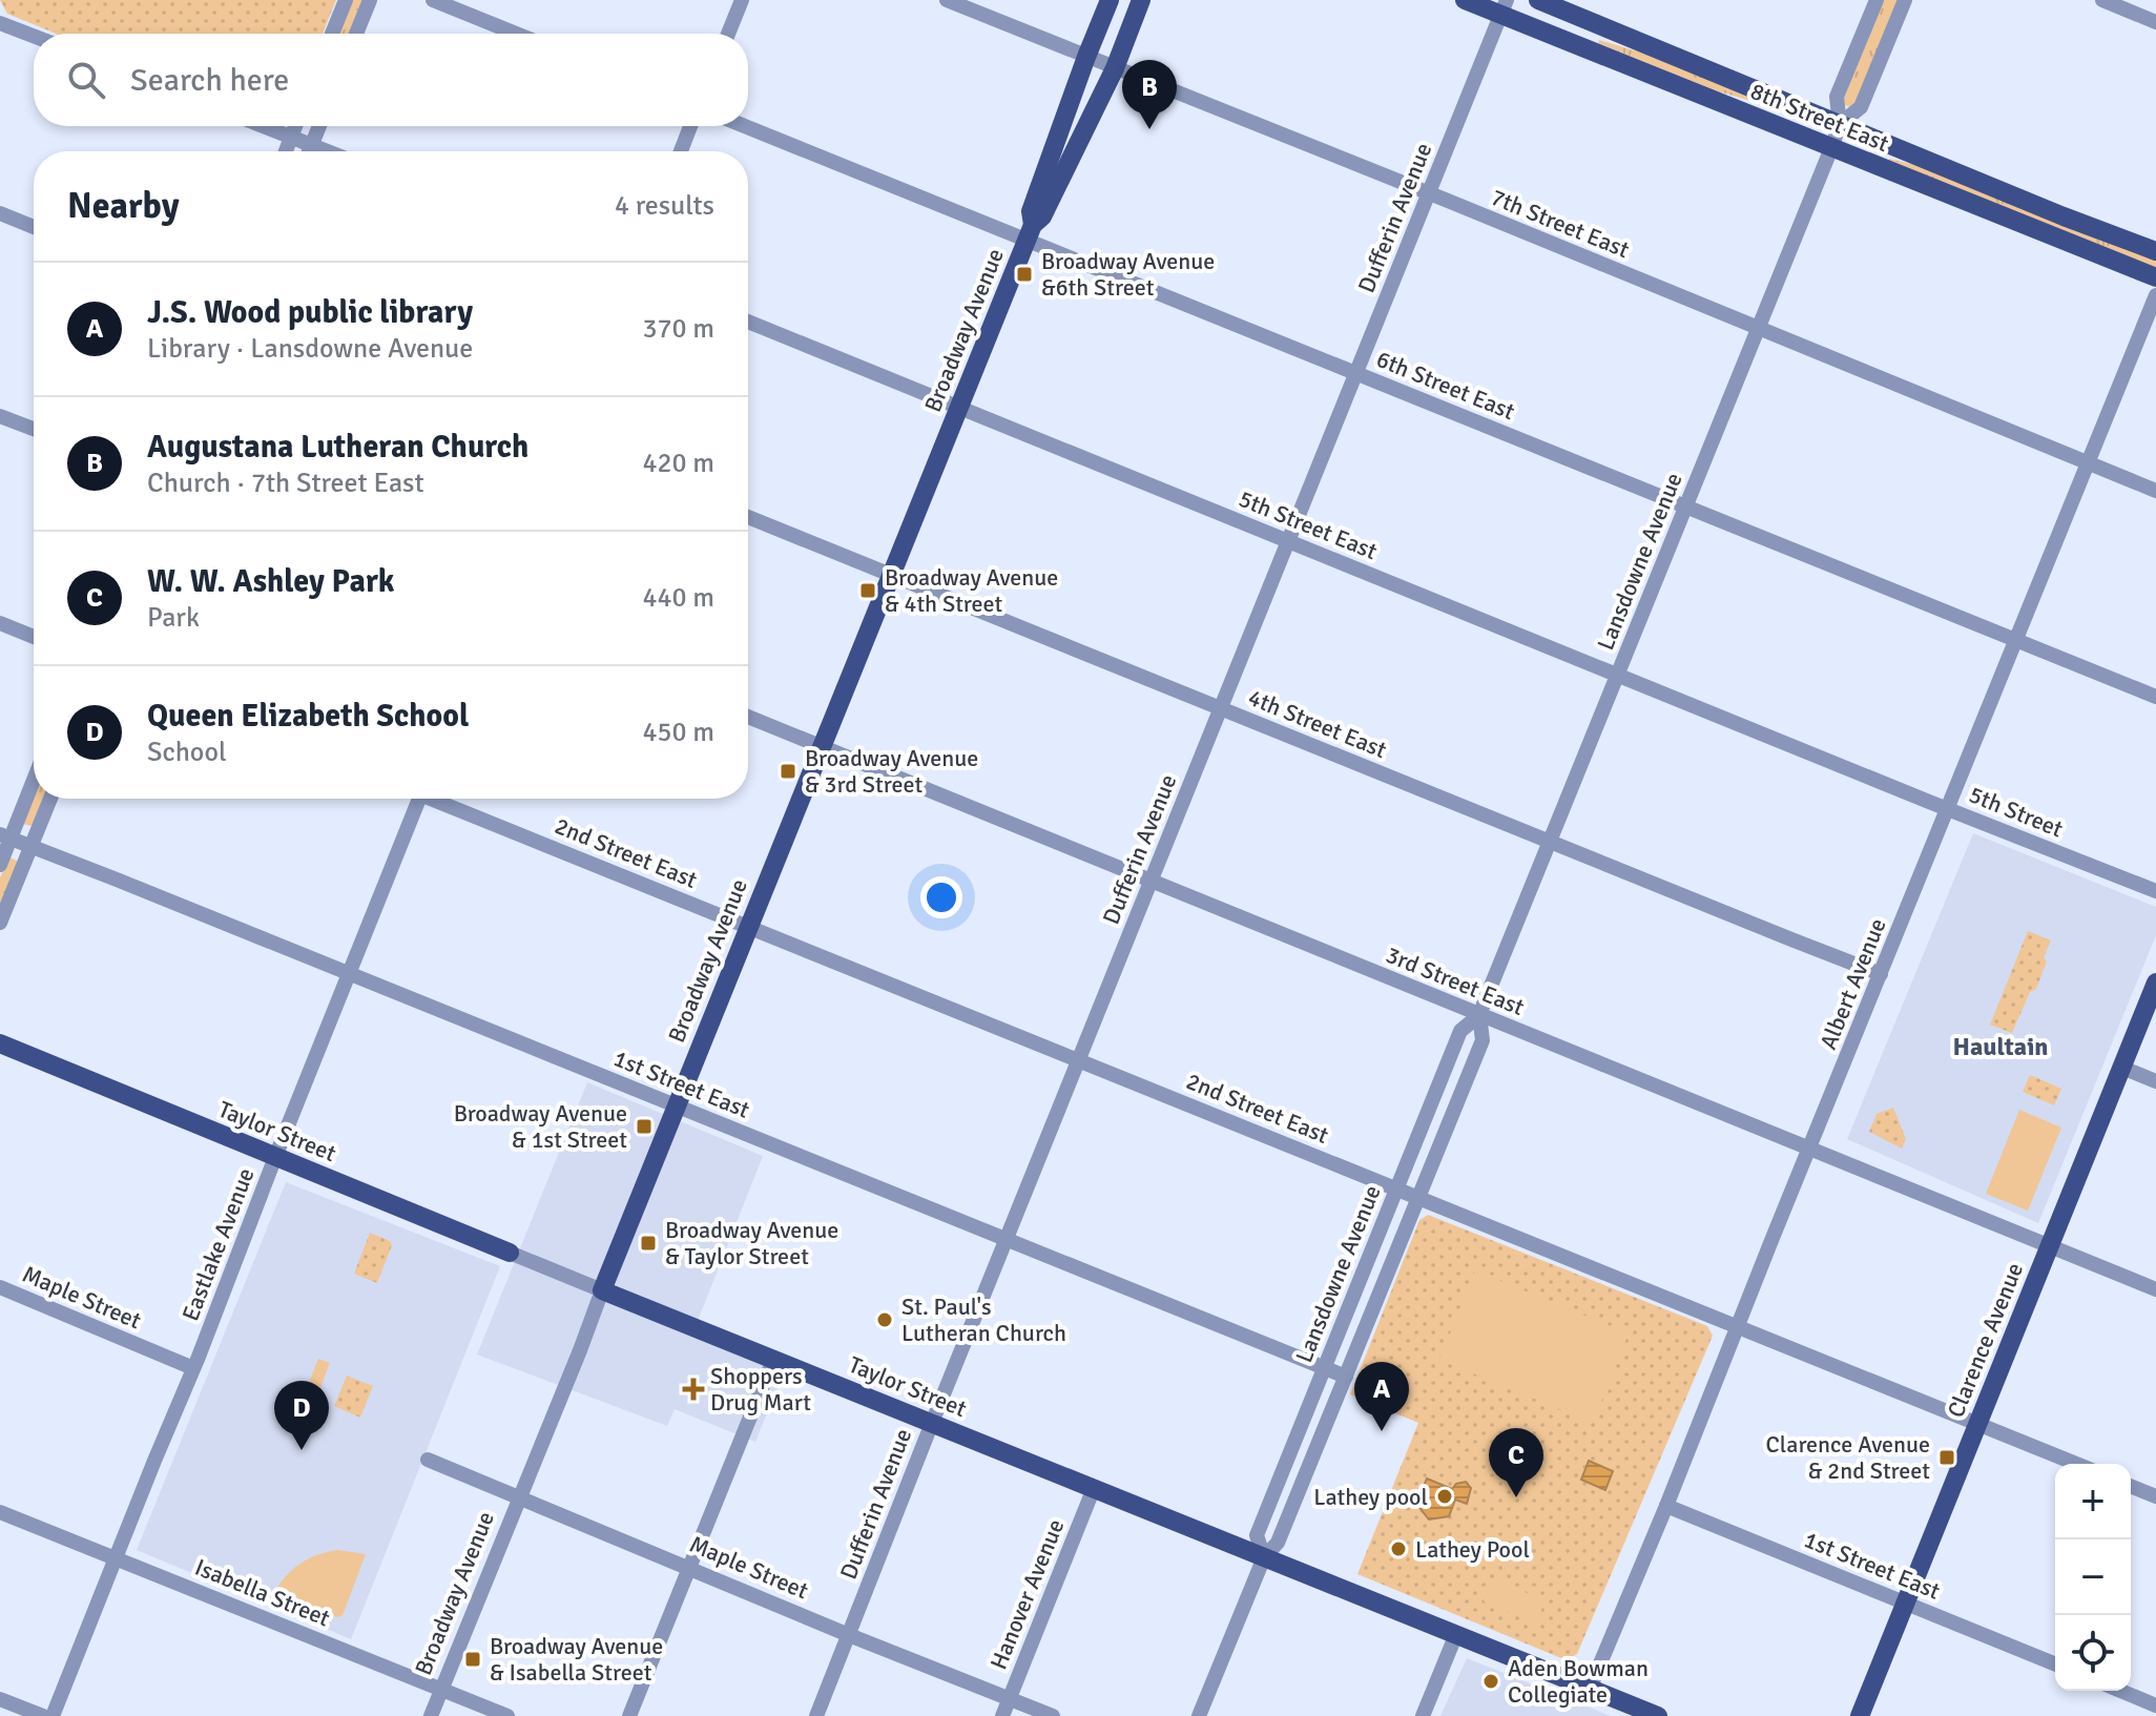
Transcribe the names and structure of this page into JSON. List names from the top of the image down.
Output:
{
  "streets": {
    "main road": [
      "8th Street East",
      "Broadway Avenue",
      "Taylor Street",
      "Clarence Avenue"
    ],
    "street": [
      "Dufferin Avenue",
      "7th Street East",
      "6th Street East",
      "5th Street East",
      "Lansdowne Avenue",
      "4th Street East",
      "5th Street",
      "2nd Street East",
      "3rd Street East",
      "Albert Avenue",
      "1st Street East",
      "Eastlake Avenue",
      "Maple Street",
      "Isabella Street",
      "Hanover Avenue"
    ]
  },
  "crossings": [
    ["8th Street East", "Dufferin Avenue"],
    ["8th Street East", "Lansdowne Avenue"],
    ["Dufferin Avenue", "7th Street East"],
    ["Dufferin Avenue", "6th Street East"],
    ["Dufferin Avenue", "5th Street East"],
    ["Dufferin Avenue", "4th Street East"],
    ["Dufferin Avenue", "2nd Street East"],
    ["Dufferin Avenue", "3rd Street East"],
    ["Dufferin Avenue", "1st Street East"],
    ["Dufferin Avenue", "Taylor Street"],
    ["Dufferin Avenue", "Maple Street"],
    ["7th Street East", "Broadway Avenue"],
    ["7th Street East", "Lansdowne Avenue"],
    ["7th Street East", "Albert Avenue"],
    ["Broadway Avenue", "6th Street East"],
    ["Broadway Avenue", "5th Street East"],
    ["Broadway Avenue", "4th Street East"],
    ["Broadway Avenue", "2nd Street East"],
    ["Broadway Avenue", "3rd Street East"],
    ["Broadway Avenue", "1st Street East"],
    ["Broadway Avenue", "Taylor Street"],
    ["Broadway Avenue", "Maple Street"],
    ["Broadway Avenue", "Isabella Street"],
    ["6th Street East", "Lansdowne Avenue"],
    ["6th Street East", "Albert Avenue"],
    ["5th Street East", "Lansdowne Avenue"],
    ["5th Street East", "5th Street"],
    ["Lansdowne Avenue", "4th Street East"],
    ["Lansdowne Avenue", "2nd Street East"],
    ["Lansdowne Avenue", "3rd Street East"],
    ["Lansdowne Avenue", "1st Street East"],
    ["Lansdowne Avenue", "Taylor Street"],
    ["4th Street East", "Albert Avenue"],
    ["5th Street", "Albert Avenue"],
    ["2nd Street East", "Albert Avenue"],
    ["2nd Street East", "Clarence Avenue"],
    ["3rd Street East", "Albert Avenue"],
    ["3rd Street East", "Clarence Avenue"],
    ["Albert Avenue", "1st Street East"],
    ["Albert Avenue", "Taylor Street"],
    ["1st Street East", "Eastlake Avenue"],
    ["1st Street East", "Clarence Avenue"],
    ["Taylor Street", "Eastlake Avenue"],
    ["Taylor Street", "Hanover Avenue"],
    ["Eastlake Avenue", "Maple Street"],
    ["Eastlake Avenue", "Isabella Street"],
    ["Maple Street", "Hanover Avenue"]
  ],
  "districts": ["Haultain"],
  "places": {
    "transit": [
      "Broadway Avenue &6th Street",
      "Broadway Avenue & 4th Street",
      "Broadway Avenue & 3rd Street",
      "Broadway Avenue & 1st Street",
      "Broadway Avenue & Taylor Street",
      "Clarence Avenue & 2nd Street",
      "Broadway Avenue & Isabella Street"
    ],
    "other": [
      "St. Paul's Lutheran Church",
      "Lathey pool",
      "Lathey Pool",
      "Aden Bowman Collegiate"
    ],
    "health": ["Shoppers Drug Mart"]
  },
  "page": {
    "search": "Search here",
    "pins": [
      "B",
      "A",
      "D",
      "C"
    ],
    "heading": ["Nearby", "4 results"],
    "list": [
      {
        "mark": "A",
        "name": "J.S. Wood public library",
        "note": "Library · Lansdowne Avenue",
        "value": "370 m"
      },
      {
        "mark": "B",
        "name": "Augustana Lutheran Church",
        "note": "Church · 7th Street East",
        "value": "420 m"
      },
      {
        "mark": "C",
        "name": "W. W. Ashley Park",
        "note": "Park",
        "value": "440 m"
      },
      {
        "mark": "D",
        "name": "Queen Elizabeth School",
        "note": "School",
        "value": "450 m"
      }
    ],
    "map_buttons": ["+", "−"]
  }
}
